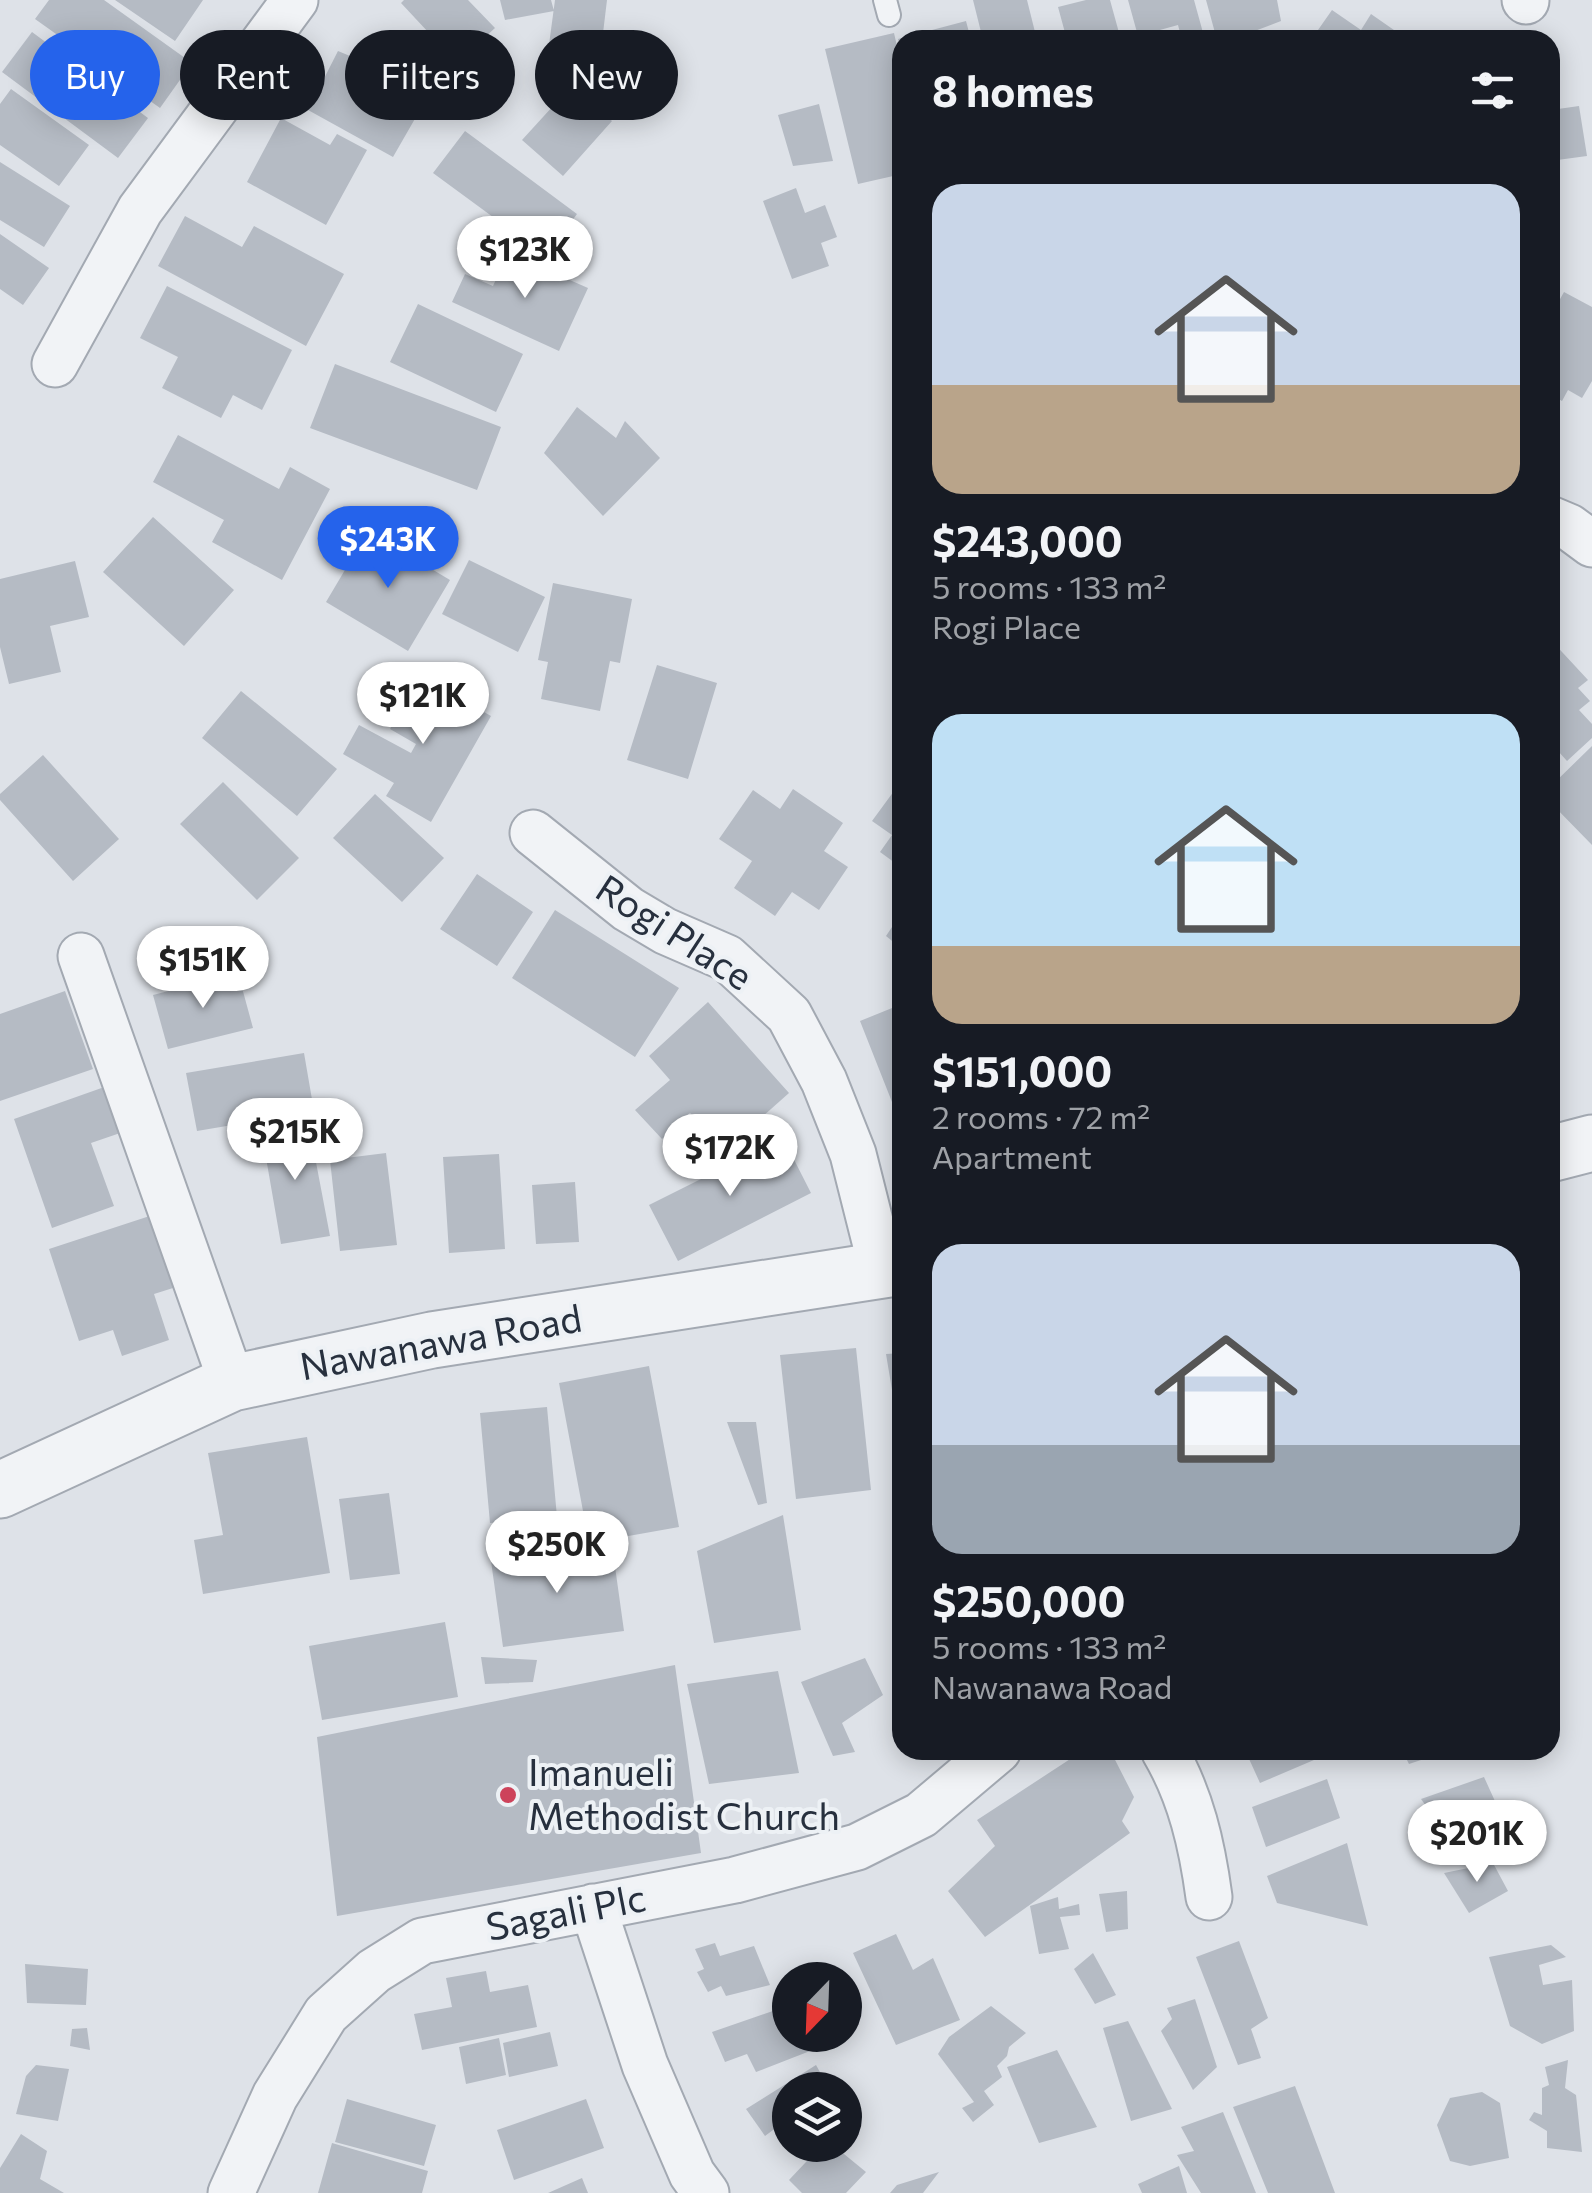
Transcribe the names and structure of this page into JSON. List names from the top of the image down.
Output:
{
  "streets": {
    "street": ["Rogi Place", "Nawanawa Road", "Sagali Plc"]
  },
  "crossings": [
    ["Rogi Place", "Nawanawa Road"]
  ],
  "places": ["Imanueli Methodist Church"],
  "north": "bottom left",
  "page": {
    "chip": [
      "Buy",
      "Rent",
      "Filters",
      "New"
    ],
    "heading": "8 homes",
    "list": [
      {
        "name": "$243,000",
        "note": "5 rooms · 133 m² · Rogi Place"
      },
      {
        "name": "$151,000",
        "note": "2 rooms · 72 m² · Apartment"
      },
      {
        "name": "$250,000",
        "note": "5 rooms · 133 m² · Nawanawa Road"
      }
    ],
    "price": [
      "$123K",
      "$243K",
      "$121K",
      "$151K",
      "$215K",
      "$172K",
      "$250K",
      "$201K"
    ]
  }
}
